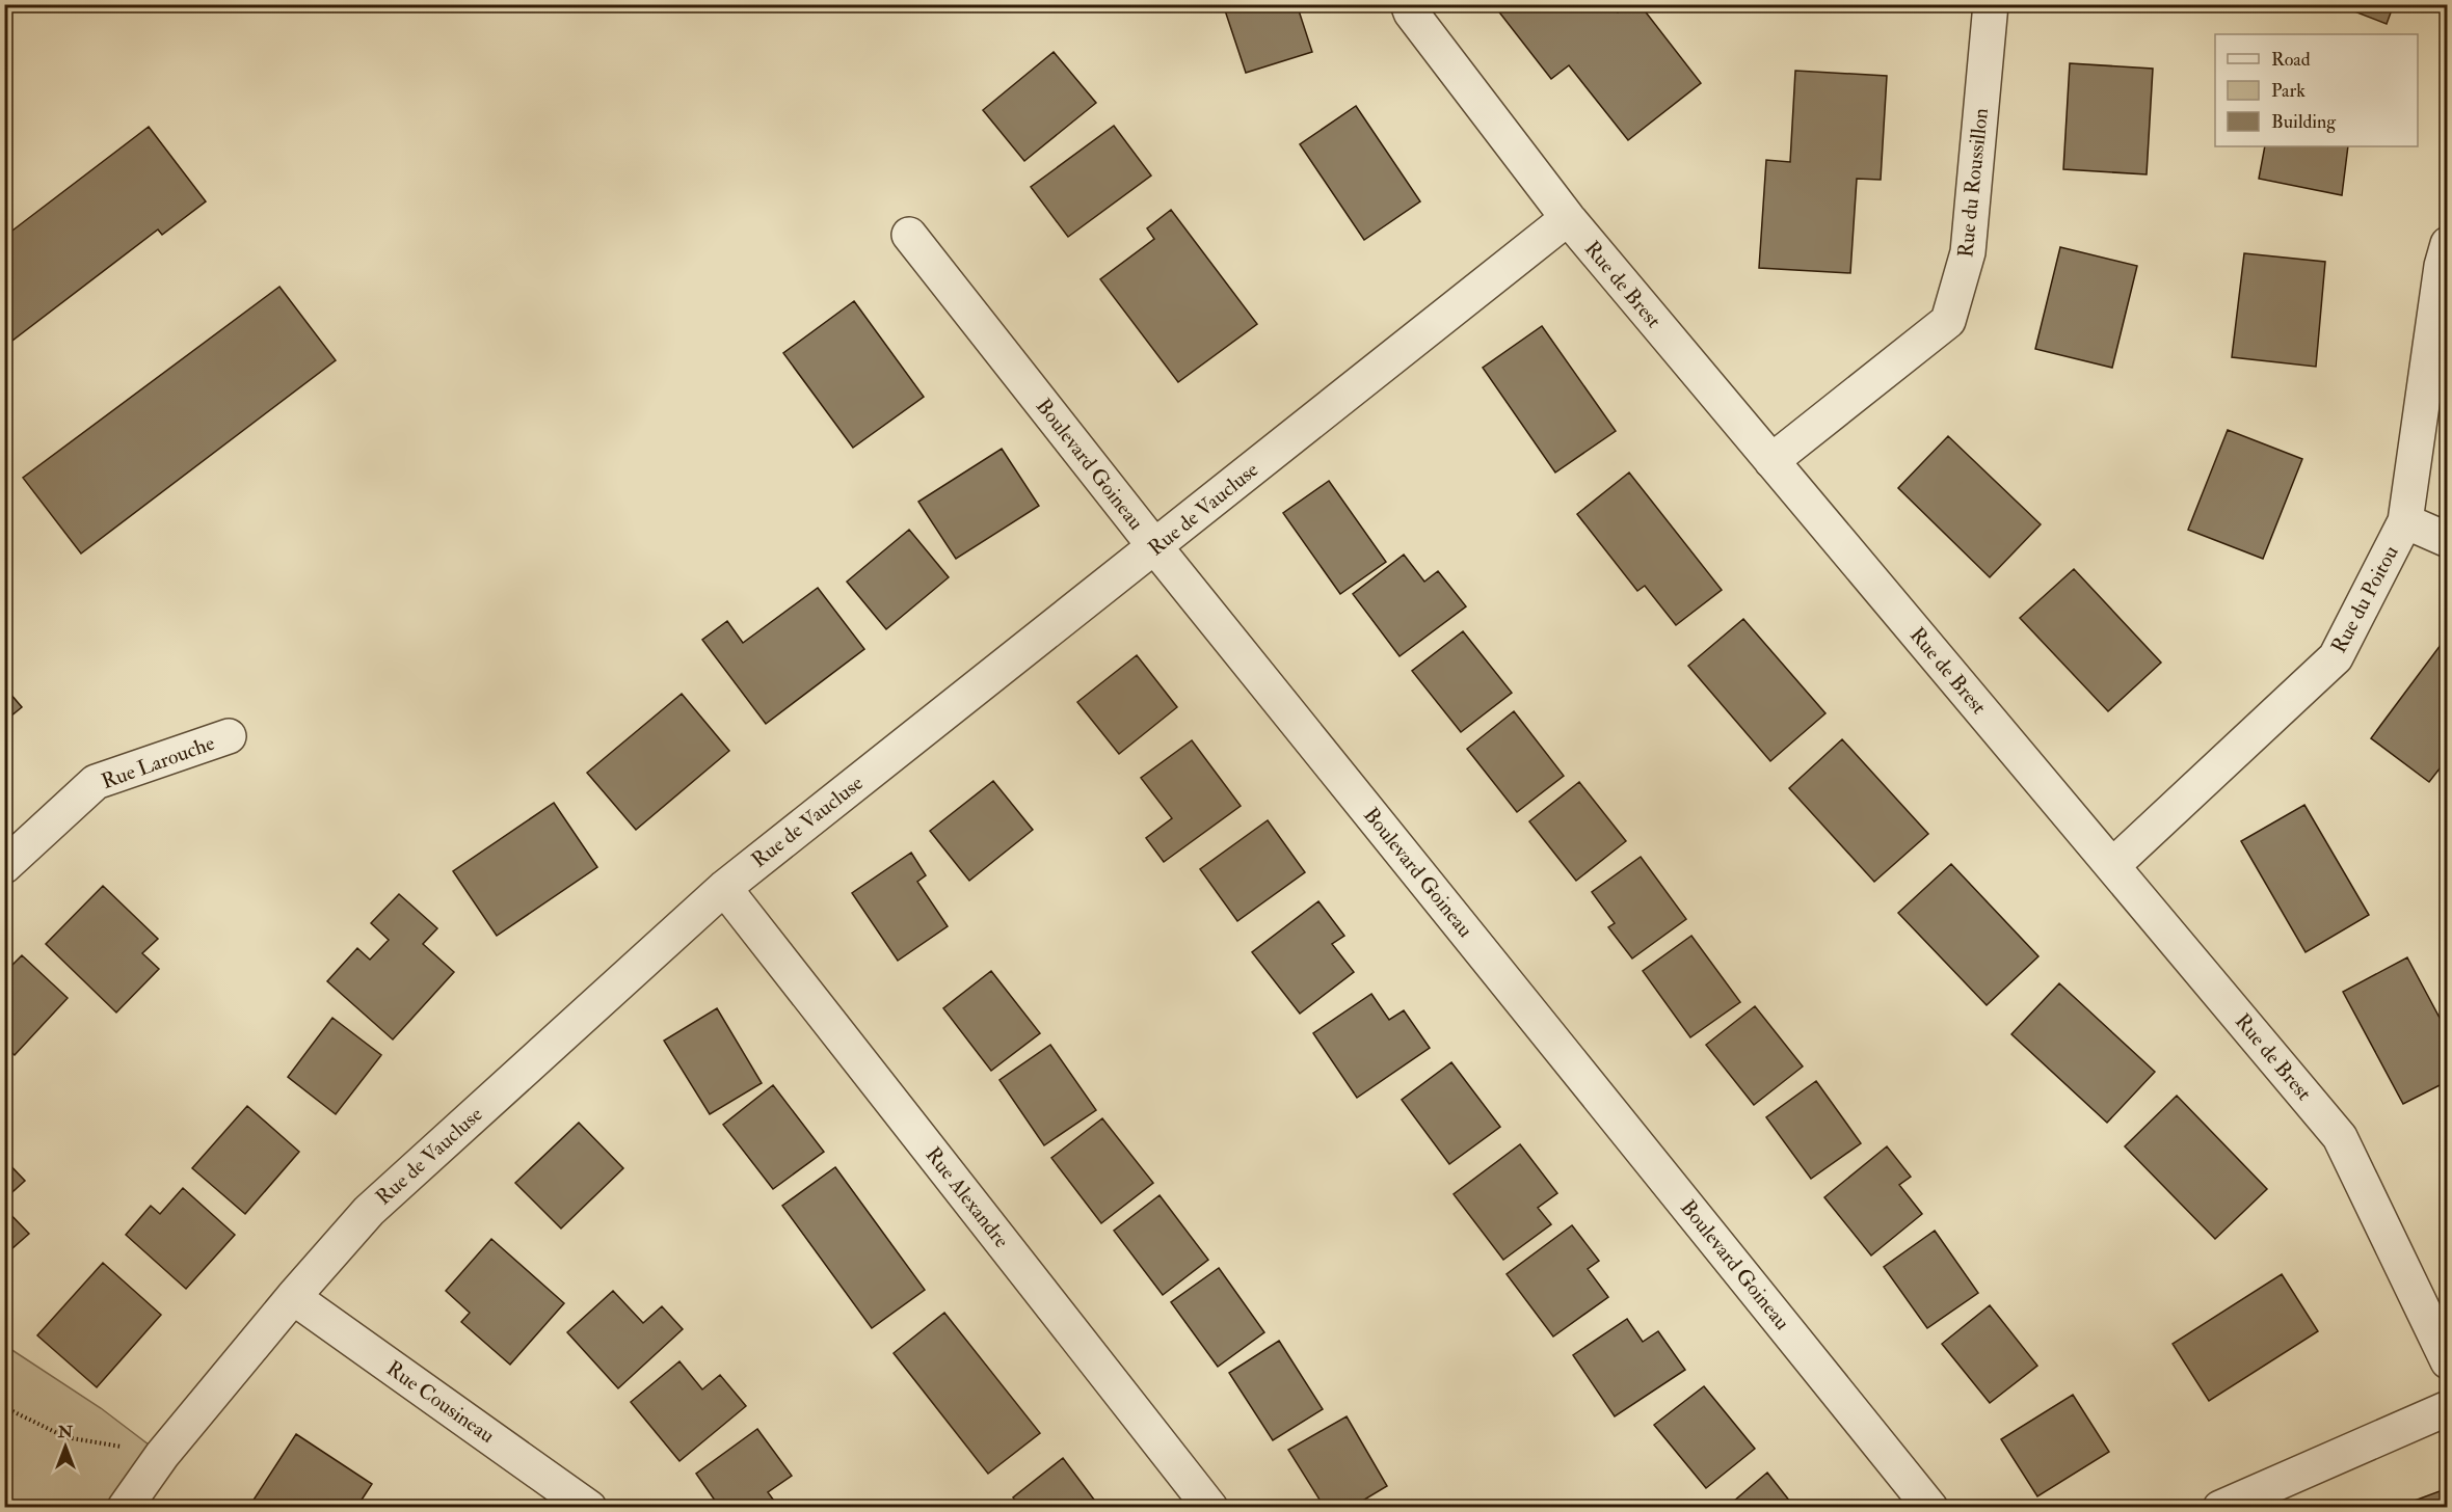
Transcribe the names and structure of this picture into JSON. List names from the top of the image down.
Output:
{
  "streets": {
    "street": [
      "Rue du Roussillon",
      "Rue de Brest",
      "Boulevard Goineau",
      "Rue de Vaucluse",
      "Rue du Poitou",
      "Rue Larouche",
      "Rue Alexandre",
      "Rue Cousineau"
    ]
  },
  "crossings": [
    ["Rue du Roussillon", "Rue de Brest"],
    ["Rue de Brest", "Rue de Vaucluse"],
    ["Rue de Brest", "Rue du Poitou"],
    ["Boulevard Goineau", "Rue de Vaucluse"],
    ["Rue de Vaucluse", "Rue Alexandre"],
    ["Rue de Vaucluse", "Rue Cousineau"]
  ],
  "legend": ["Road", "Park", "Building"],
  "north": "top"
}
